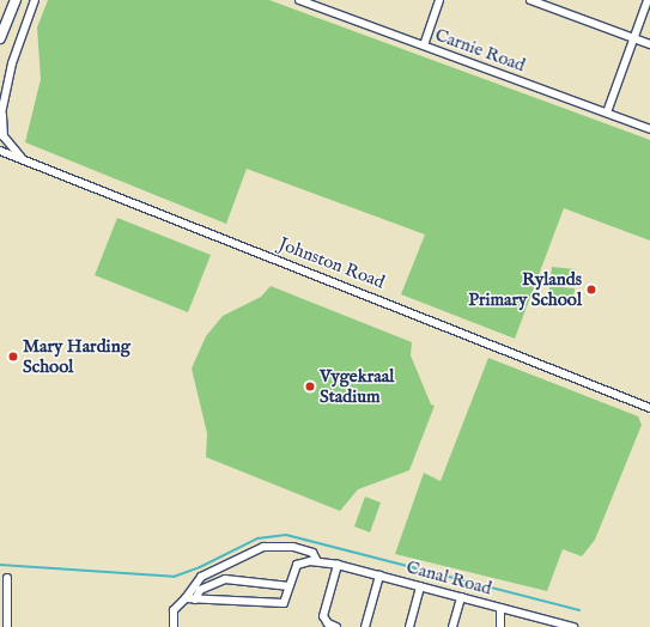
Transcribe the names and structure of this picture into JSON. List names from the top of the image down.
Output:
{
  "streets": {
    "street": ["Carnie Road", "Johnston Road", "Canal Road"]
  },
  "places": ["Rylands Primary School", "Mary Harding School", "Vygekraal Stadium"]
}
